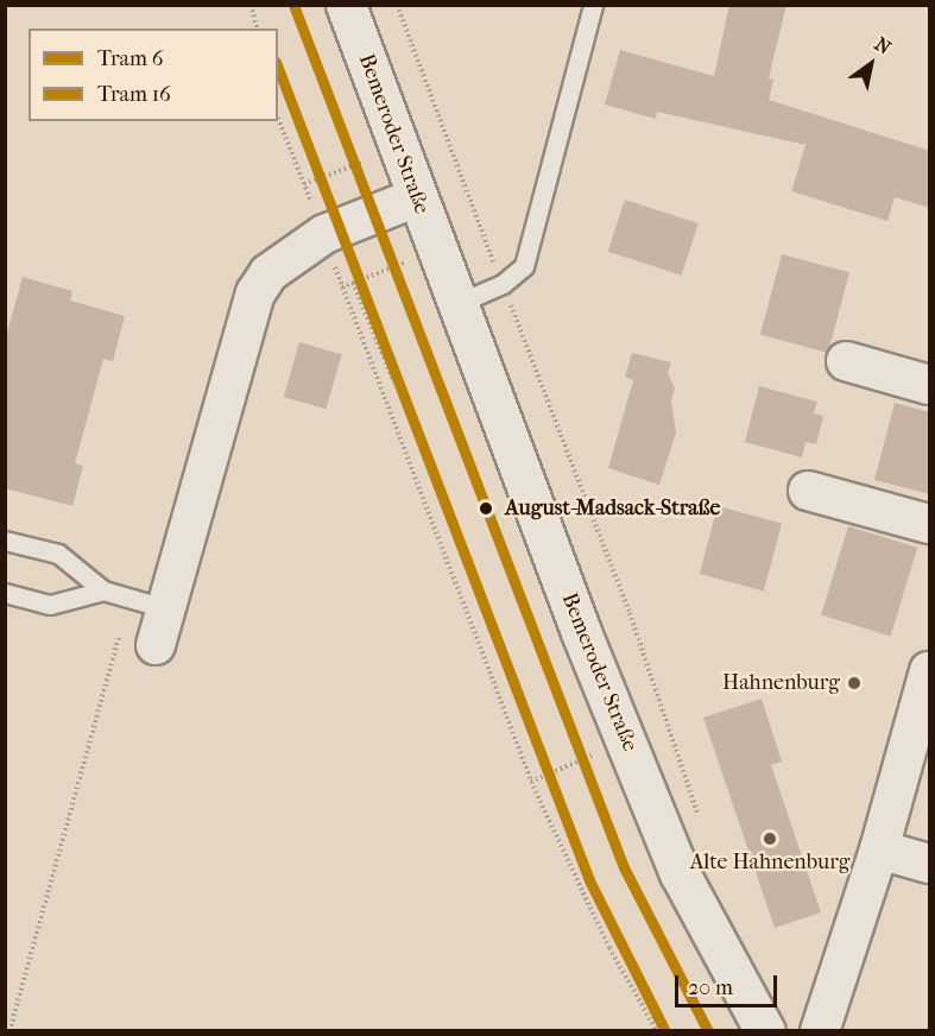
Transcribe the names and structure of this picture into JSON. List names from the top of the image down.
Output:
{
  "streets": {
    "main road": ["Bemeroder Straße"]
  },
  "places": ["August-Madsack-Straße", "Hahnenburg", "Alte Hahnenburg"],
  "lines": ["tram line 6", "tram line 16"],
  "legend": ["Tram 6", "Tram 16"],
  "scale_bar": "20 m",
  "north": "top right"
}
